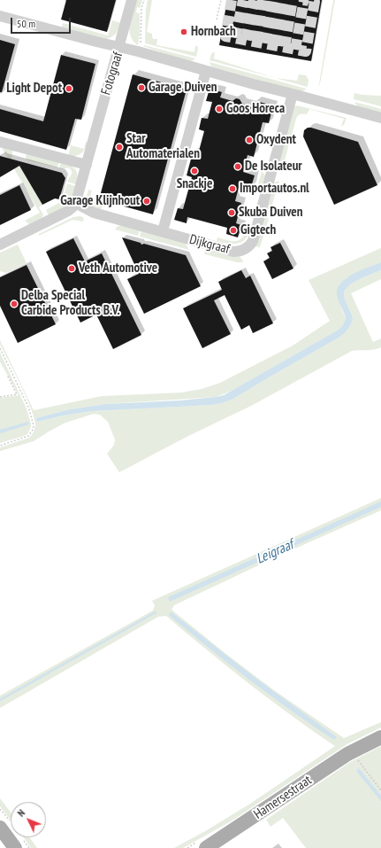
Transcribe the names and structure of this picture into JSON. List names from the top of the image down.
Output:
{
  "streets": {
    "main road": ["Hamersestraat"],
    "street": ["Fotograaf", "Dijkgraaf"]
  },
  "crossings": [
    ["Fotograaf", "Dijkgraaf"]
  ],
  "water": ["Leigraaf"],
  "places": [
    "Hornbach",
    "Garage Duiven",
    "Light Depot",
    "Goos Horeca",
    "Oxydent",
    "Star Automaterialen",
    "De Isolateur",
    "Snackje",
    "Importautos.nl",
    "Garage Klijnhout",
    "Skuba Duiven",
    "Gigtech",
    "Veth Automotive",
    "Delba Special Carbide Products B.V."
  ],
  "scale_bar": "50 m",
  "north": "top left"
}
